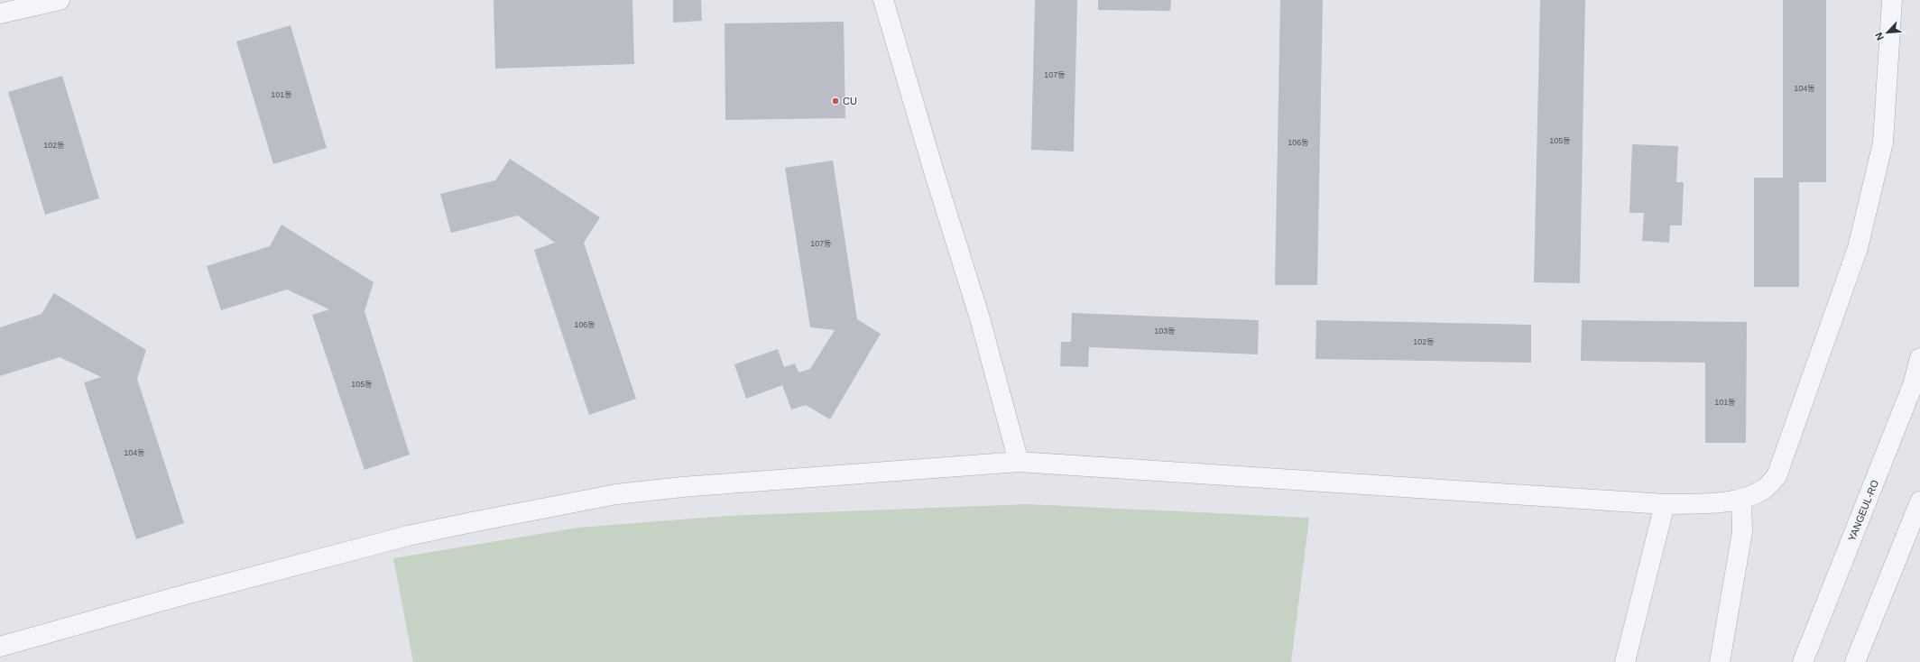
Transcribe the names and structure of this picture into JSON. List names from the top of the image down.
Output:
{
  "streets": {
    "street": ["YANGEUL-RO"]
  },
  "places": ["CU"],
  "house_numbers": [
    "107동",
    "104동",
    "101동",
    "105동",
    "106동",
    "102동",
    "107동",
    "106동",
    "103동",
    "102동",
    "105동",
    "101동",
    "104동"
  ],
  "north": "bottom left"
}
